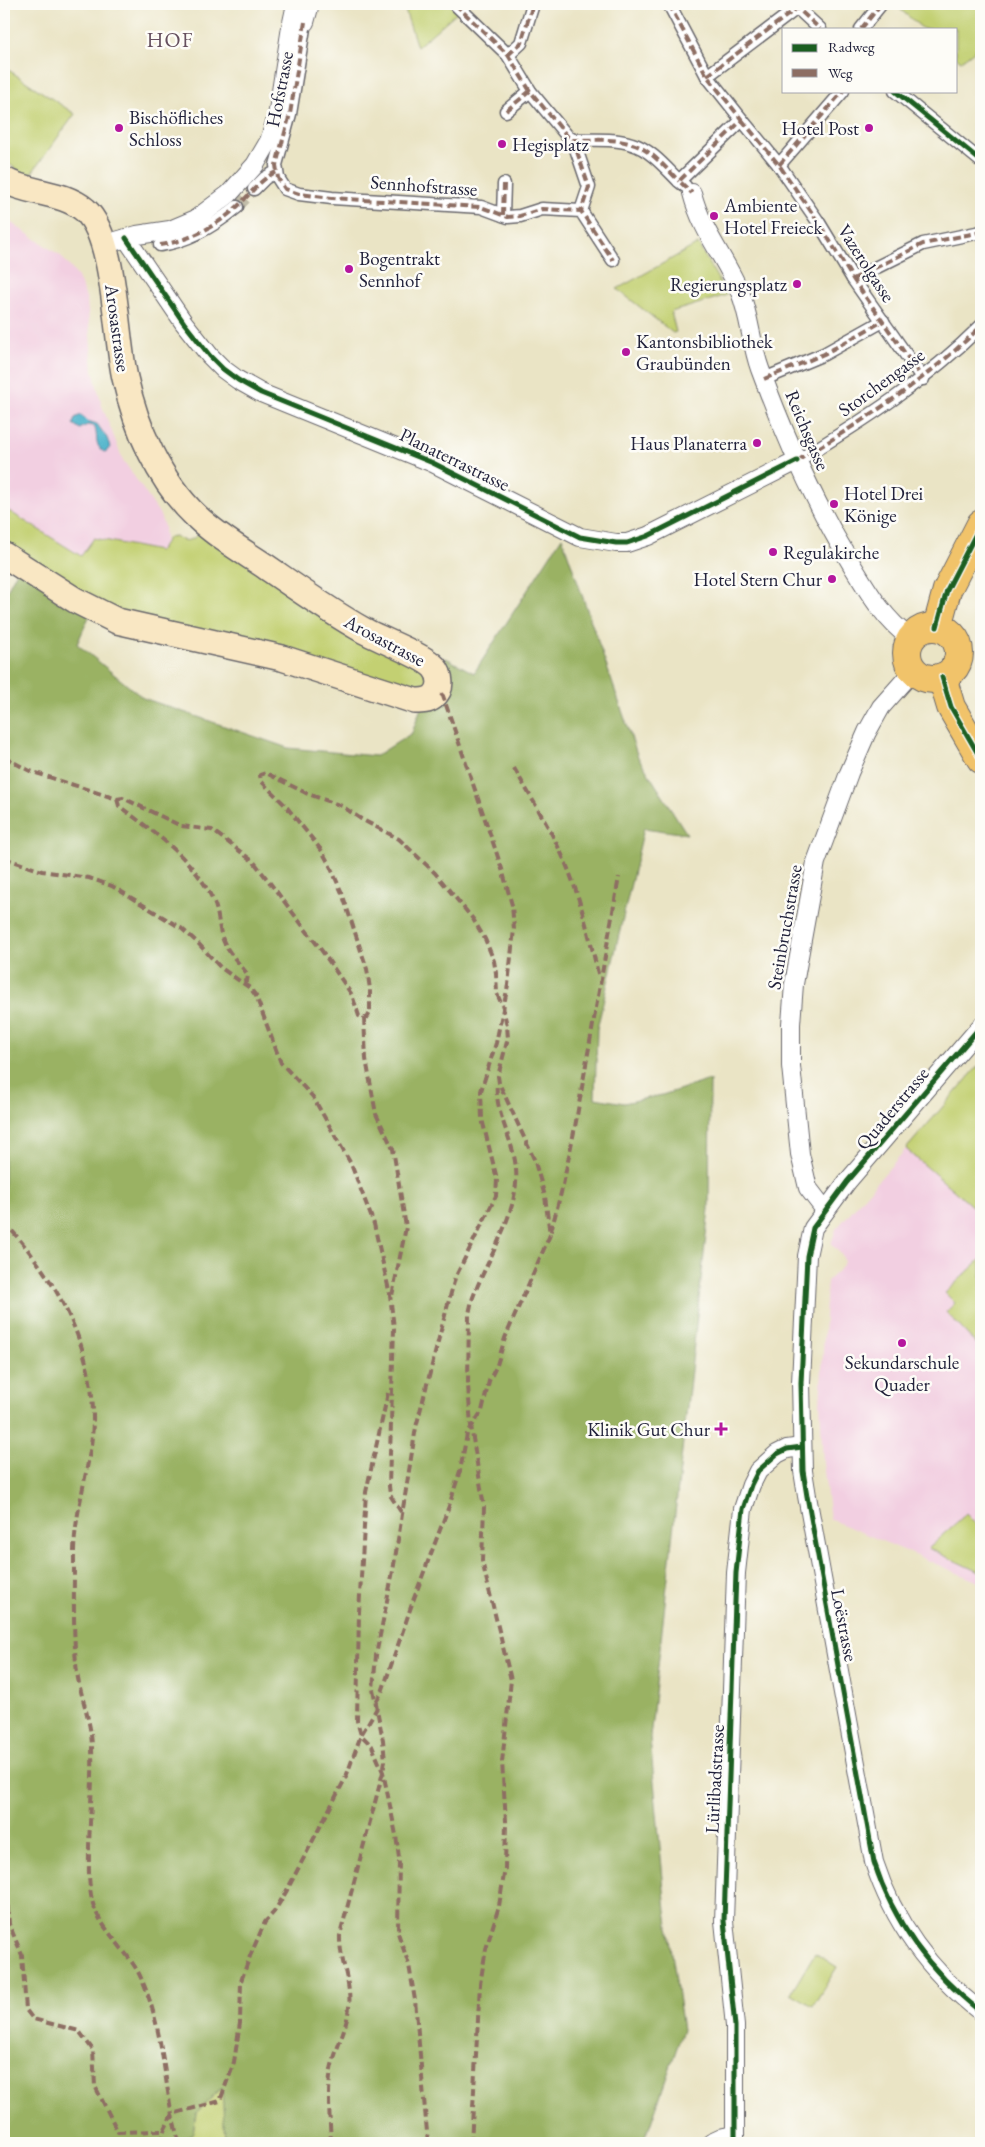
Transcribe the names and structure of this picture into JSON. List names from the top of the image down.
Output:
{
  "streets": {
    "main road": ["Arosastrasse"],
    "street": [
      "Hofstrasse",
      "Sennhofstrasse",
      "Vazerolgasse",
      "Storchengasse",
      "Reichsgasse",
      "Planaterrastrasse",
      "Steinbruchstrasse",
      "Quaderstrasse",
      "Loëstrasse",
      "Lürlibadstrasse"
    ]
  },
  "crossings": [
    ["Hofstrasse", "Arosastrasse"],
    ["Hofstrasse", "Planaterrastrasse"],
    ["Vazerolgasse", "Storchengasse"],
    ["Arosastrasse", "Planaterrastrasse"],
    ["Storchengasse", "Reichsgasse"],
    ["Storchengasse", "Planaterrastrasse"],
    ["Reichsgasse", "Planaterrastrasse"],
    ["Reichsgasse", "Steinbruchstrasse"],
    ["Steinbruchstrasse", "Quaderstrasse"],
    ["Steinbruchstrasse", "Loëstrasse"],
    ["Quaderstrasse", "Loëstrasse"],
    ["Loëstrasse", "Lürlibadstrasse"]
  ],
  "districts": ["HOF"],
  "places": {
    "other": [
      "Bischöfliches Schloss",
      "Hotel Post",
      "Hegisplatz",
      "Ambiente Hotel Freieck",
      "Bogentrakt Sennhof",
      "Regierungsplatz",
      "Kantonsbibliothek Graubünden",
      "Haus Planaterra",
      "Hotel Drei Könige",
      "Regulakirche",
      "Hotel Stern Chur",
      "Sekundarschule Quader"
    ],
    "health": ["Klinik Gut Chur"]
  },
  "legend": ["Radweg", "Weg"]
}
